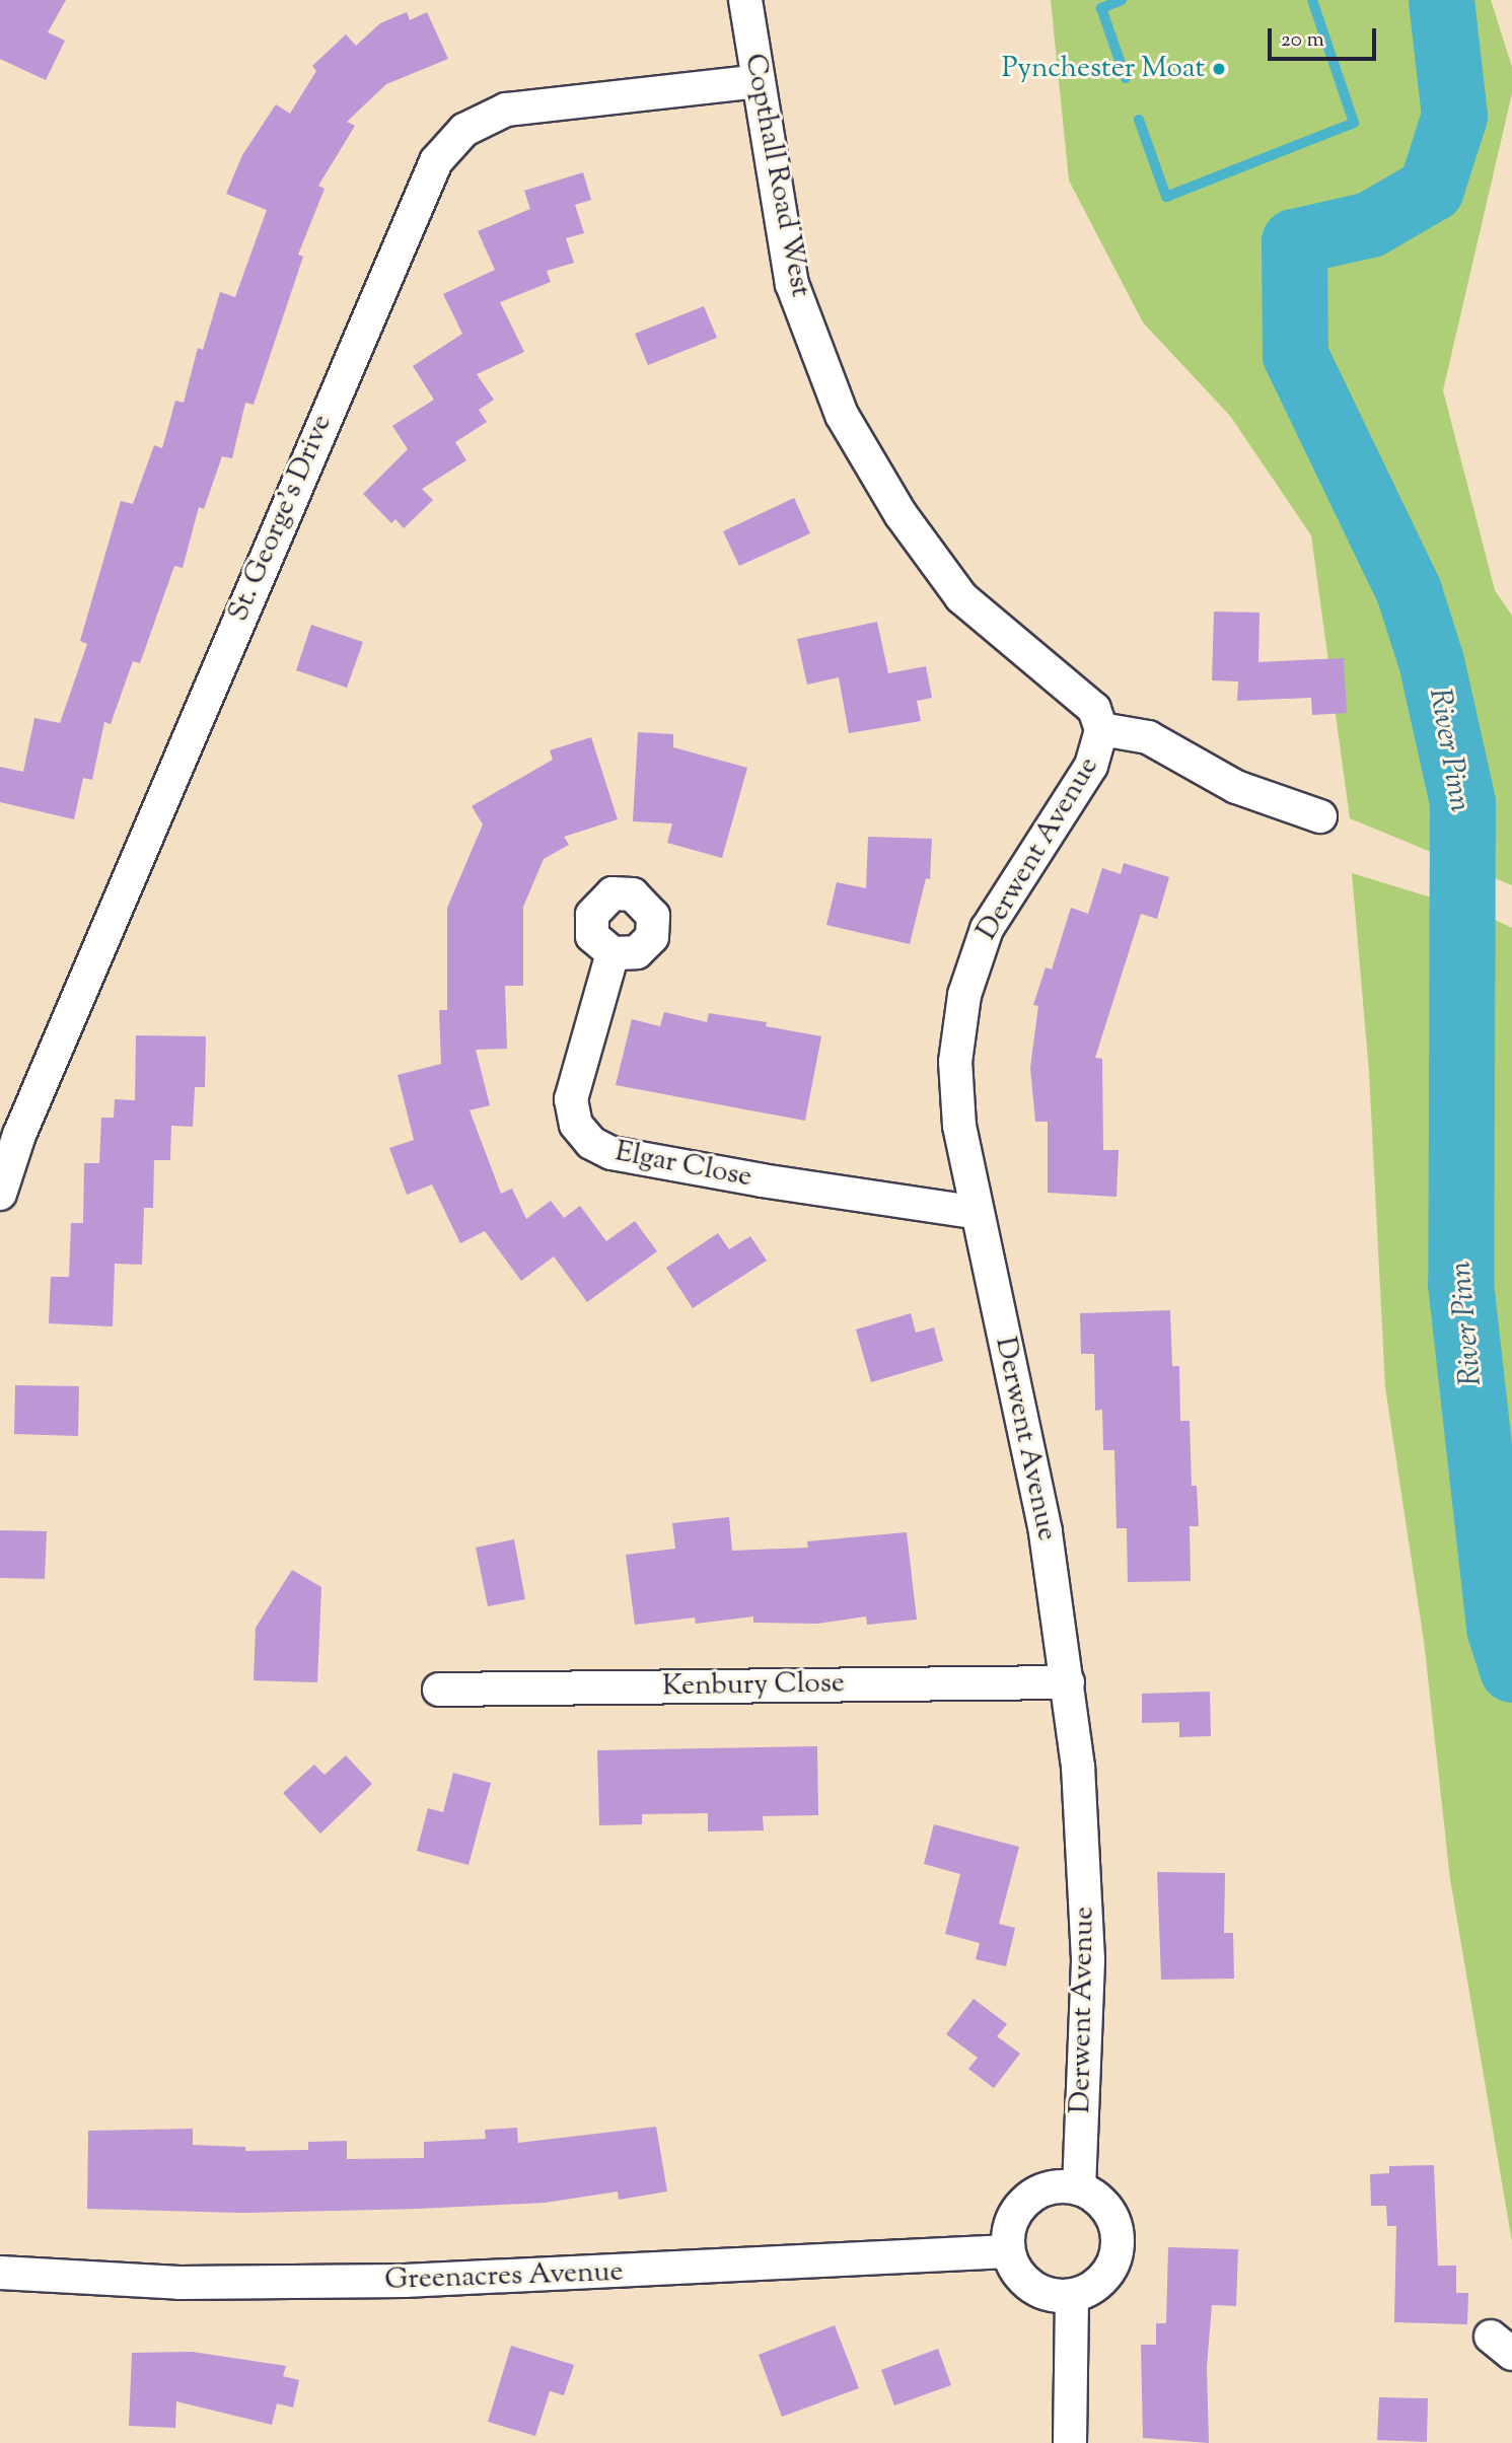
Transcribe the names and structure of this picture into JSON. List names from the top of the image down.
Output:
{
  "streets": {
    "street": [
      "Copthall Road West",
      "St. George's Drive",
      "Derwent Avenue",
      "Elgar Close",
      "Kenbury Close",
      "Greenacres Avenue"
    ]
  },
  "crossings": [
    ["Copthall Road West", "St. George's Drive"],
    ["Copthall Road West", "Derwent Avenue"],
    ["Derwent Avenue", "Elgar Close"],
    ["Derwent Avenue", "Kenbury Close"],
    ["Derwent Avenue", "Greenacres Avenue"]
  ],
  "water": ["River Pinn"],
  "places": ["Pynchester Moat"],
  "scale_bar": "20 m"
}
